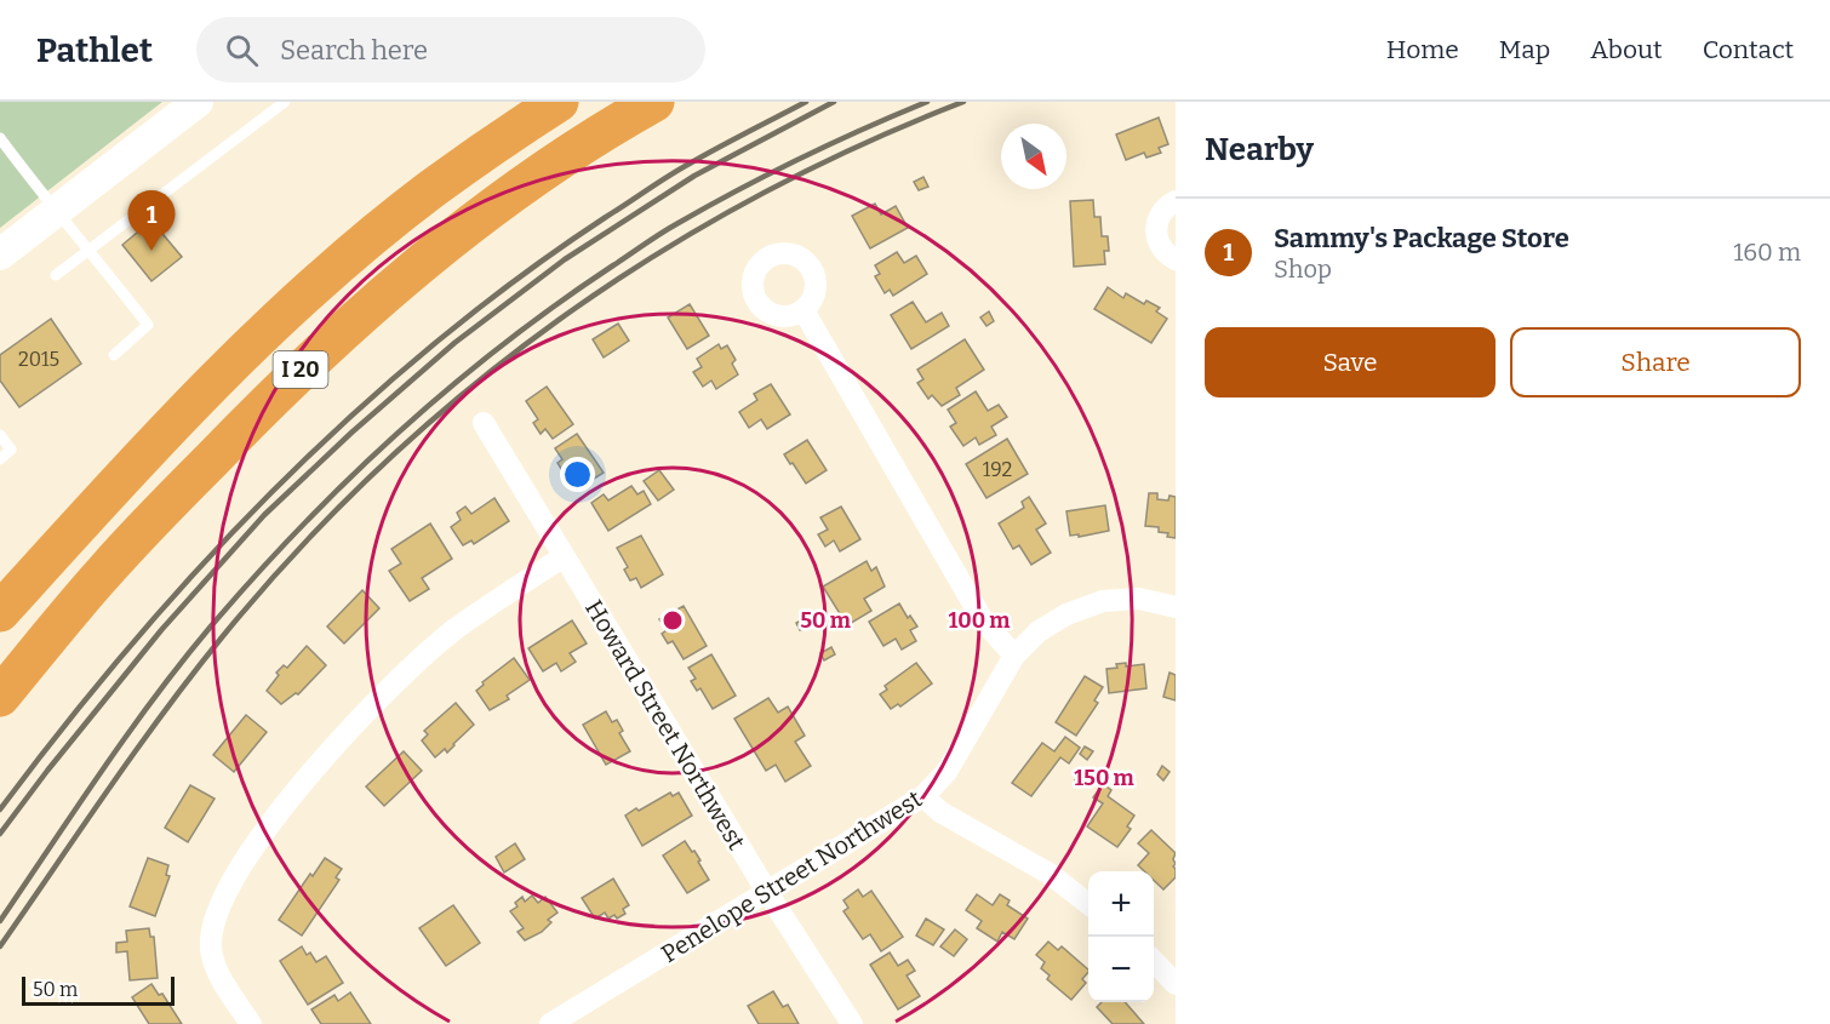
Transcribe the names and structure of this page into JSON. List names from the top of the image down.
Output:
{
  "streets": {
    "highway": ["I 20"],
    "street": ["Howard Street Northwest", "Penelope Street Northwest"]
  },
  "crossings": [
    ["Howard Street Northwest", "Penelope Street Northwest"]
  ],
  "house_numbers": ["2015", "192"],
  "scale_bar": "50 m",
  "north": "bottom right",
  "page": {
    "header": "Pathlet",
    "search": "Search here",
    "nav": [
      "Home",
      "Map",
      "About",
      "Contact"
    ],
    "heading": "Nearby",
    "pins": "1",
    "list": [
      {
        "mark": "1",
        "name": "Sammy's Package Store",
        "note": "Shop",
        "value": "160 m"
      }
    ],
    "buttons": ["Save", "Share"],
    "map_buttons": ["+", "−"],
    "scale": "50 m"
  },
  "rings": ["50 m", "100 m", "150 m"]
}
